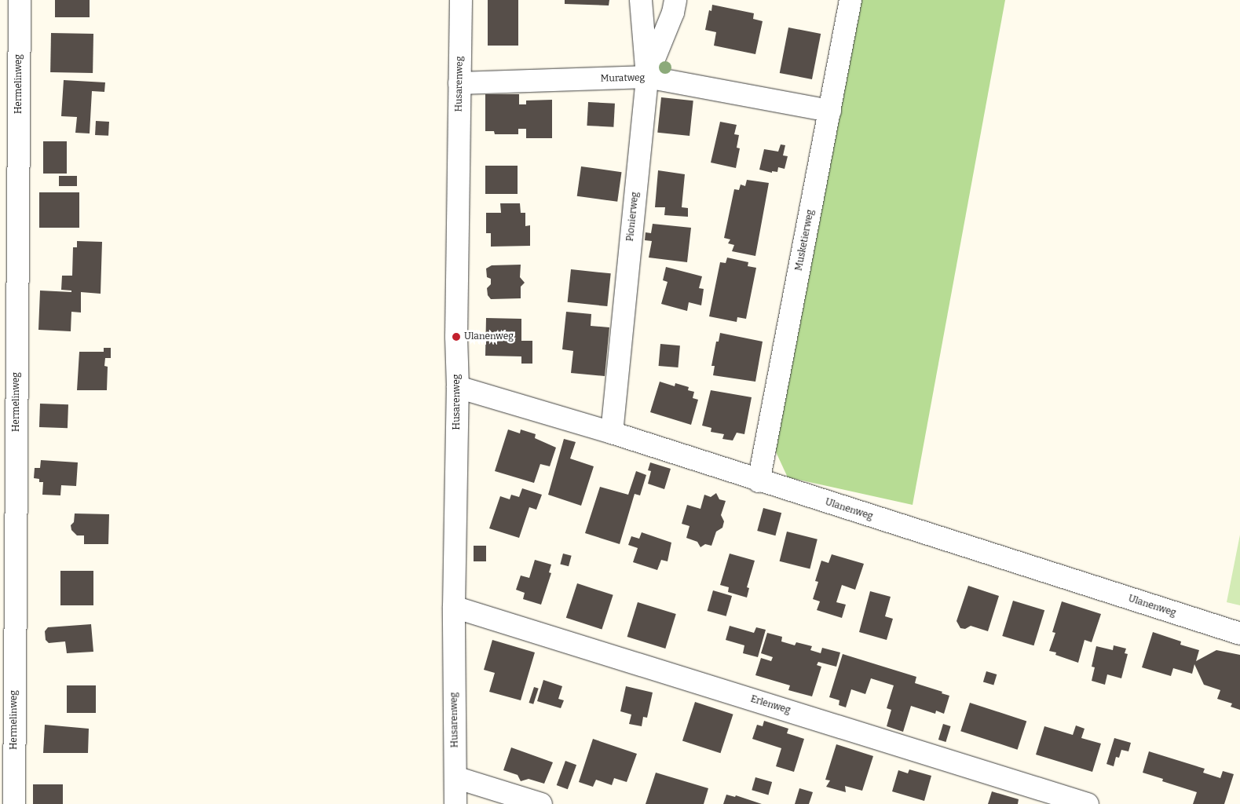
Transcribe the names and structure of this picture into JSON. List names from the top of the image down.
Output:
{
  "streets": {
    "street": [
      "Muratweg",
      "Hermelinweg",
      "Husarenweg",
      "Pionierweg",
      "Musketierweg",
      "Ulanenweg",
      "Erlenweg"
    ]
  },
  "crossings": [
    ["Muratweg", "Husarenweg"],
    ["Muratweg", "Pionierweg"],
    ["Muratweg", "Musketierweg"],
    ["Husarenweg", "Ulanenweg"],
    ["Husarenweg", "Erlenweg"],
    ["Pionierweg", "Ulanenweg"],
    ["Musketierweg", "Ulanenweg"]
  ],
  "places": ["Ulanenweg"]
}
